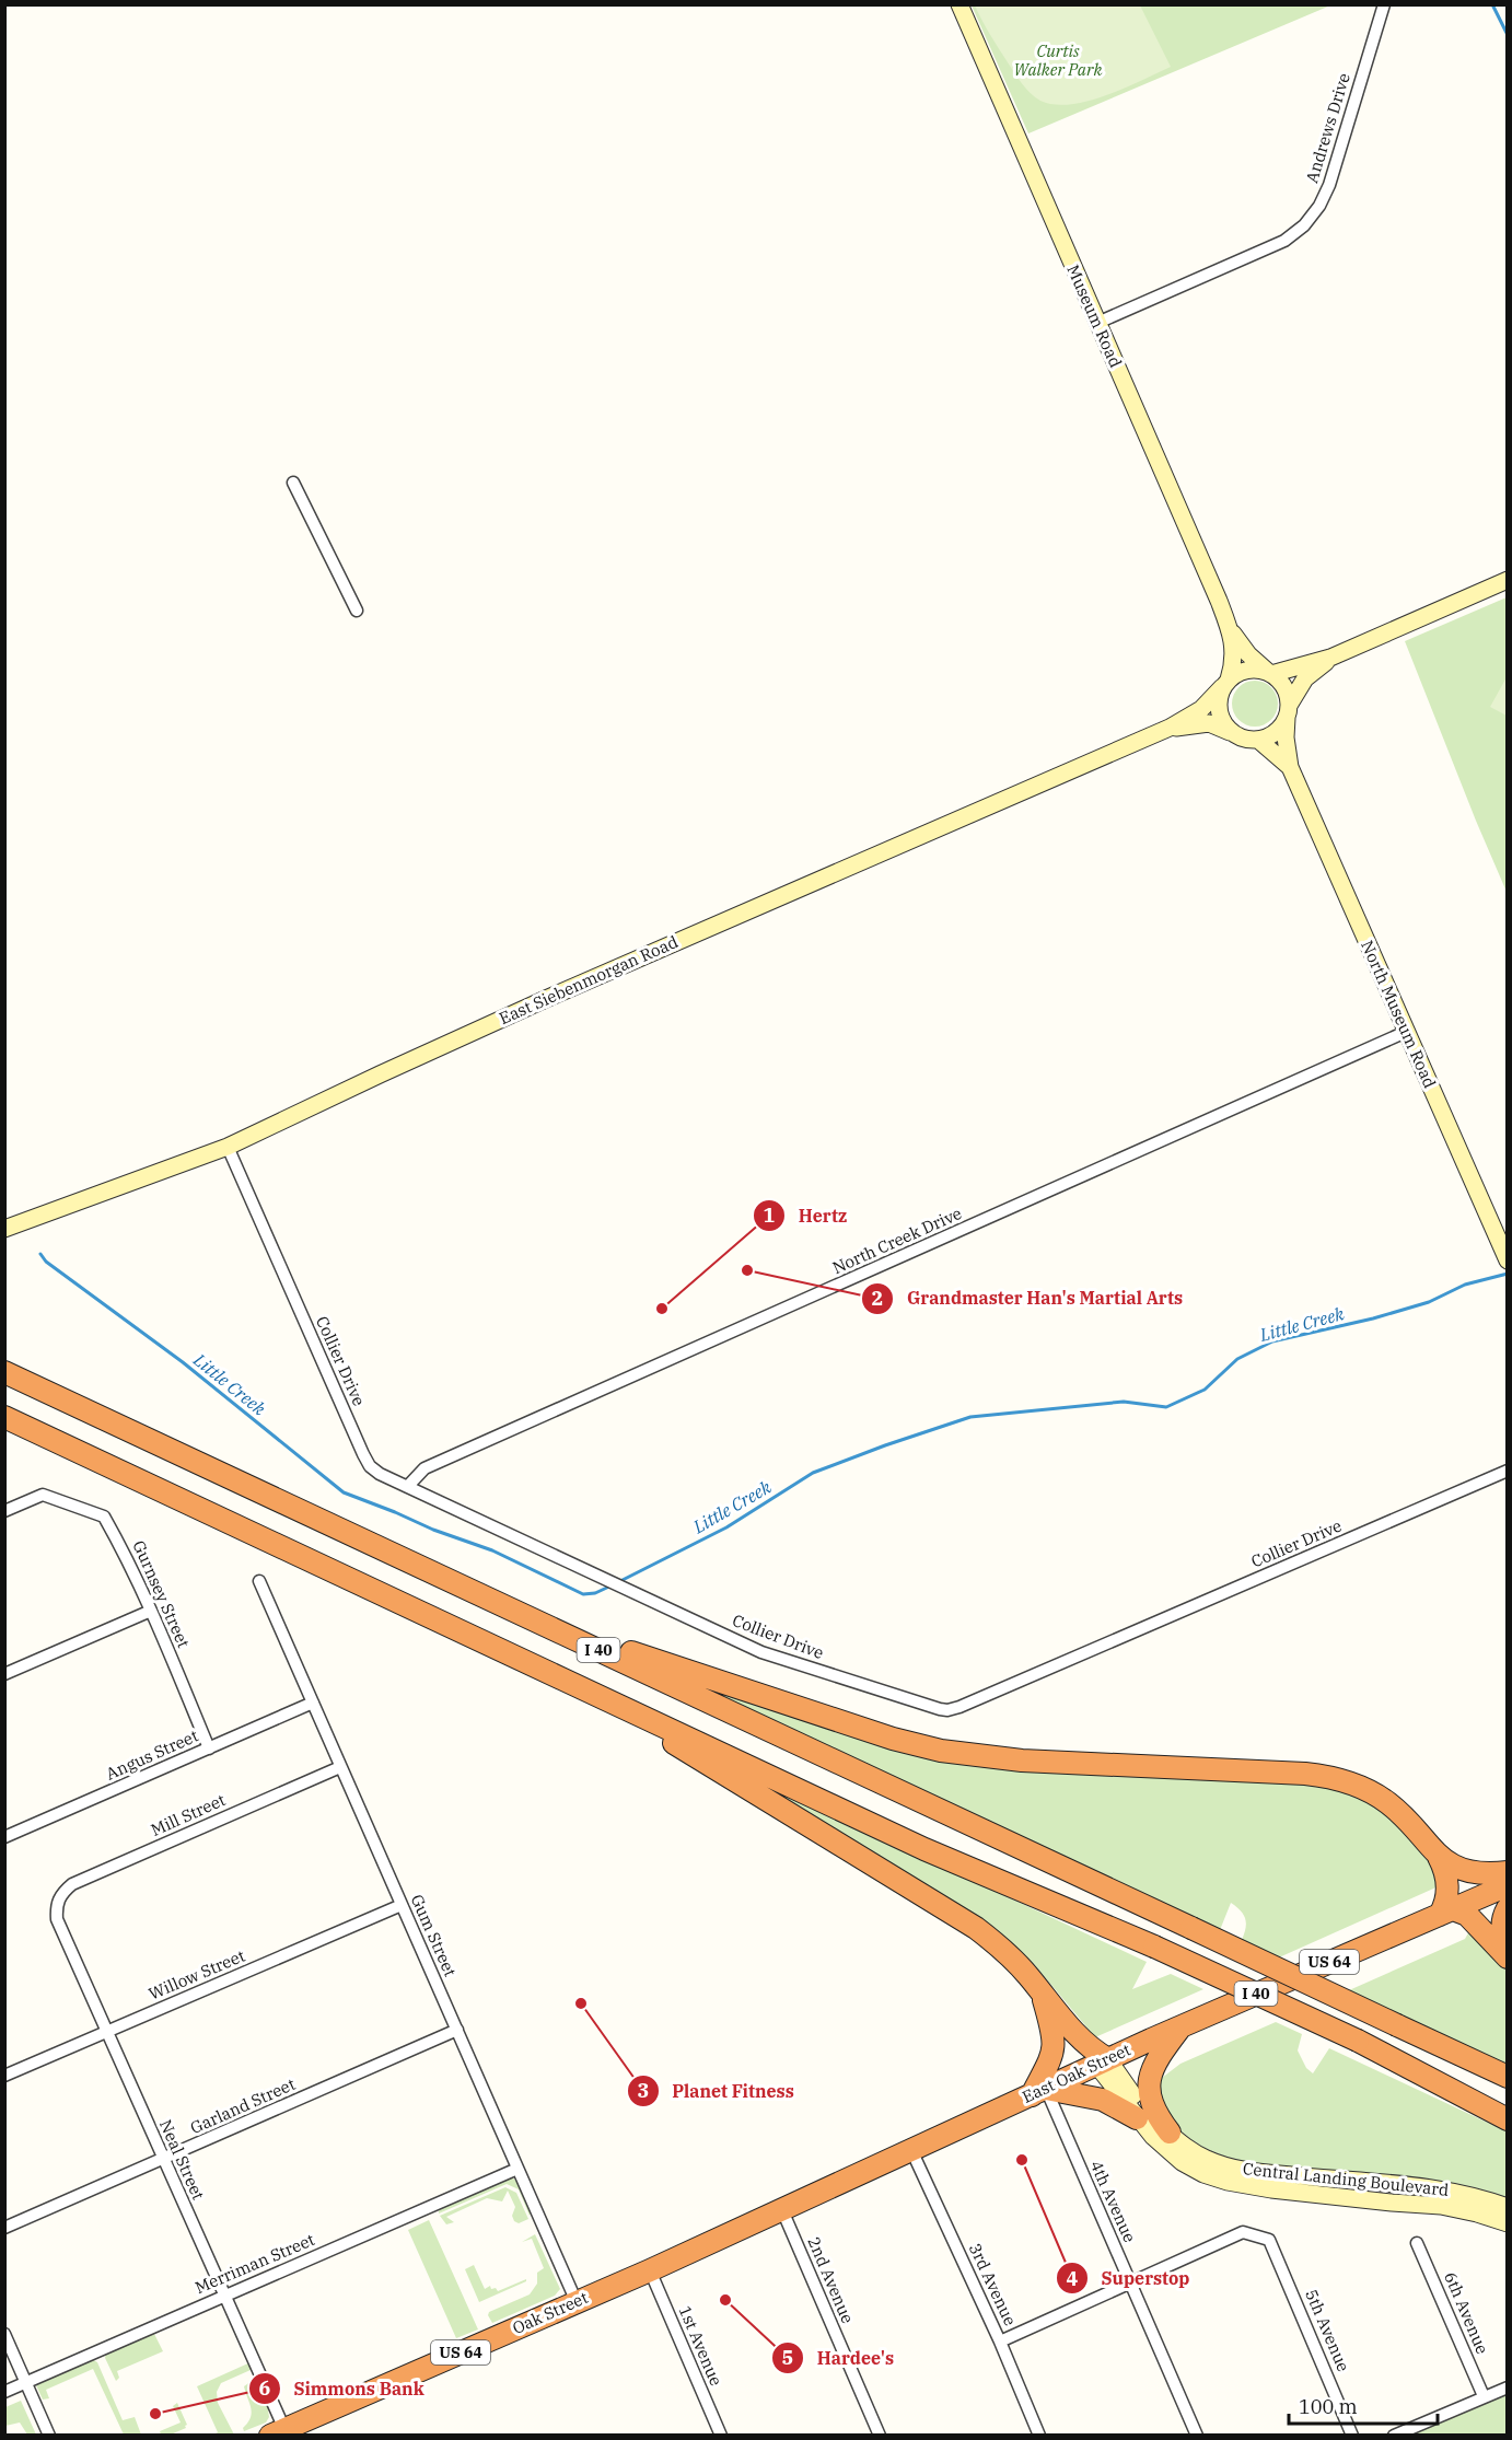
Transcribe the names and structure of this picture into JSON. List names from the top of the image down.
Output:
{
  "streets": {
    "highway": [
      "I 40",
      "US 64",
      "East Oak Street",
      "Oak Street"
    ],
    "street": [
      "Andrews Drive",
      "Museum Road",
      "East Siebenmorgan Road",
      "North Museum Road",
      "North Creek Drive",
      "Collier Drive",
      "Gurnsey Street",
      "Angus Street",
      "Mill Street",
      "Gum Street",
      "Willow Street",
      "Garland Street",
      "Neal Street",
      "Central Landing Boulevard",
      "4th Avenue",
      "Merriman Street",
      "2nd Avenue",
      "3rd Avenue",
      "6th Avenue",
      "5th Avenue",
      "1st Avenue"
    ]
  },
  "crossings": [
    ["Andrews Drive", "Museum Road"],
    ["Museum Road", "East Siebenmorgan Road"],
    ["Museum Road", "North Museum Road"],
    ["East Siebenmorgan Road", "North Museum Road"],
    ["East Siebenmorgan Road", "Collier Drive"],
    ["North Museum Road", "North Creek Drive"],
    ["North Creek Drive", "Collier Drive"],
    ["Gurnsey Street", "Angus Street"],
    ["Angus Street", "Gum Street"],
    ["Mill Street", "Gum Street"],
    ["Mill Street", "Neal Street"],
    ["Gum Street", "Willow Street"],
    ["Gum Street", "Garland Street"],
    ["Gum Street", "Merriman Street"],
    ["Gum Street", "Oak Street"],
    ["Willow Street", "Neal Street"],
    ["East Oak Street", "Central Landing Boulevard"],
    ["East Oak Street", "4th Avenue"],
    ["East Oak Street", "2nd Avenue"],
    ["East Oak Street", "3rd Avenue"],
    ["East Oak Street", "Oak Street"],
    ["East Oak Street", "1st Avenue"],
    ["Garland Street", "Neal Street"],
    ["Neal Street", "Merriman Street"],
    ["Neal Street", "Oak Street"],
    ["4th Avenue", "5th Avenue"],
    ["Oak Street", "1st Avenue"]
  ],
  "water": ["Little Creek"],
  "parks": ["Curtis Walker Park"],
  "places": [
    "Grandmaster Han's Martial Arts",
    "Hertz",
    "Planet Fitness",
    "Superstop",
    "Hardee's",
    "Simmons Bank"
  ],
  "scale_bar": "100 m"
}
